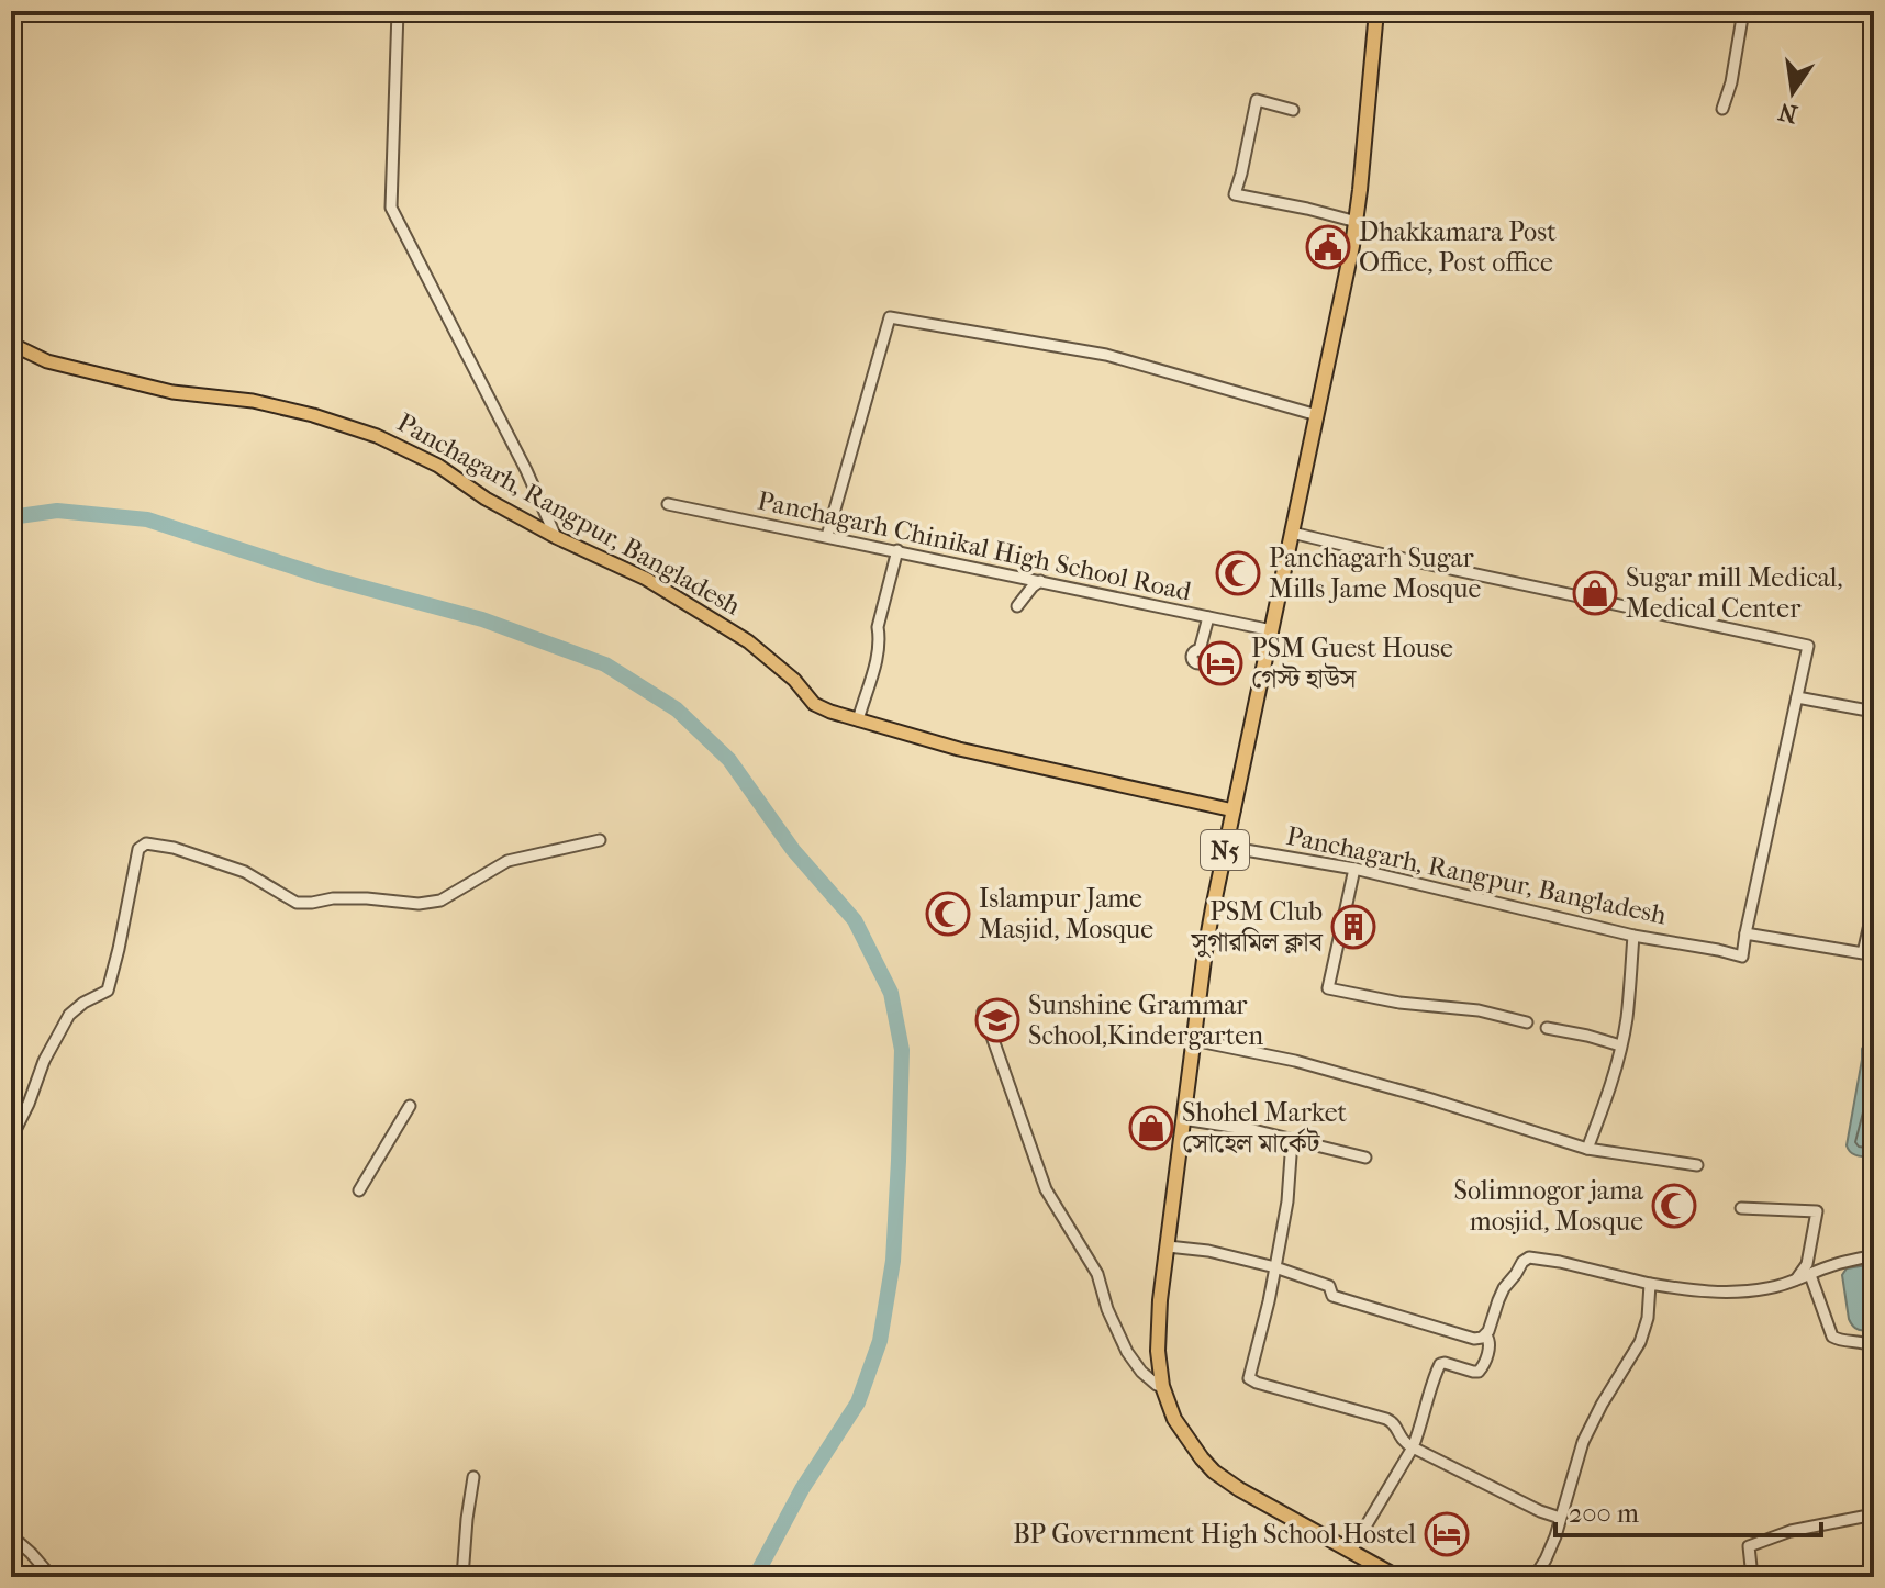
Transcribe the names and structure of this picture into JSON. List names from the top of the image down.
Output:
{
  "streets": {
    "highway": ["N5"],
    "main road": ["Panchagarh, Rangpur, Bangladesh"],
    "street": ["Panchagarh Chinikal High School Road"]
  },
  "crossings": [
    ["Panchagarh, Rangpur, Bangladesh", "N5"],
    ["Panchagarh Chinikal High School Road", "N5"]
  ],
  "places": {
    "public building": ["Dhakkamara Post Office, Post office"],
    "mosque": ["Panchagarh Sugar Mills Jame Mosque", "Islampur Jame Masjid, Mosque", "Solimnogor jama mosjid, Mosque"],
    "shop": ["Sugar mill Medical, Medical Center", "Shohel Market সোহেল মার্কেট"],
    "hotel": ["PSM Guest House গেস্ট হাউস", "BP Government High School Hostel"],
    "building": ["PSM Club সুগারমিল ক্লাব"],
    "school or university": ["Sunshine Grammar School,Kindergarten"]
  },
  "scale_bar": "200 m",
  "north": "bottom"
}
